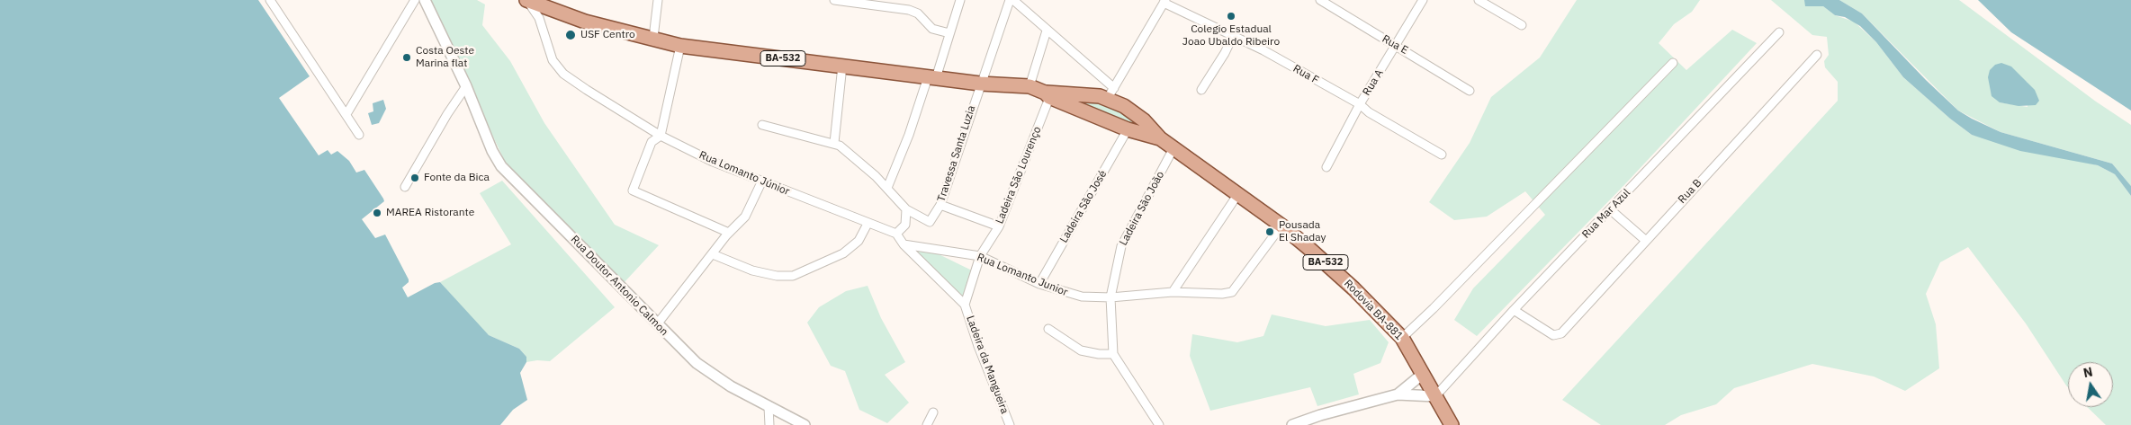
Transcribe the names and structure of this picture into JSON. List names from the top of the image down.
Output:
{
  "streets": {
    "main road": ["BA-532", "Rodovia BA-881"],
    "street": [
      "Rua E",
      "Rua F",
      "Rua A",
      "Travessa Santa Luzia",
      "Rua Lomanto Júnior",
      "Ladeira São Lourenço",
      "Rua B",
      "Ladeira São José",
      "Ladeira São João",
      "Rua Mar Azul",
      "Rua Lomanto Junior",
      "Rua Doutor Antonio Calmon",
      "Ladeira da Mangueira"
    ]
  },
  "crossings": [
    ["Rua E", "Rua A"],
    ["BA-532", "Travessa Santa Luzia"],
    ["BA-532", "Rua Lomanto Júnior"],
    ["BA-532", "Ladeira São Lourenço"],
    ["BA-532", "Ladeira São José"],
    ["BA-532", "Rodovia BA-881"],
    ["Rua F", "Rua A"],
    ["Ladeira São Lourenço", "Rua Lomanto Junior"],
    ["Ladeira São Lourenço", "Ladeira da Mangueira"],
    ["Rua B", "Rua Mar Azul"],
    ["Ladeira São José", "Rua Lomanto Junior"],
    ["Ladeira São João", "Rua Lomanto Junior"],
    ["Ladeira São João", "Rodovia BA-881"],
    ["Rua Mar Azul", "Rodovia BA-881"],
    ["Rua Lomanto Junior", "Rodovia BA-881"]
  ],
  "places": [
    "Colegio Estadual Joao Ubaldo Ribeiro",
    "USF Centro",
    "Costa Oeste Marina flat",
    "Fonte da Bica",
    "MAREA Ristorante",
    "Pousada El Shaday"
  ],
  "north": "top"
}
